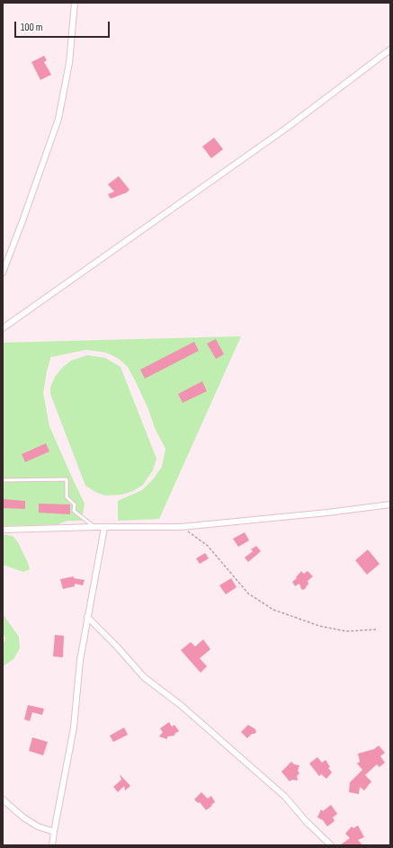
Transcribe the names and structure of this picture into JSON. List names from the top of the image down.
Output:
{
  "scale_bar": "100 m"
}
